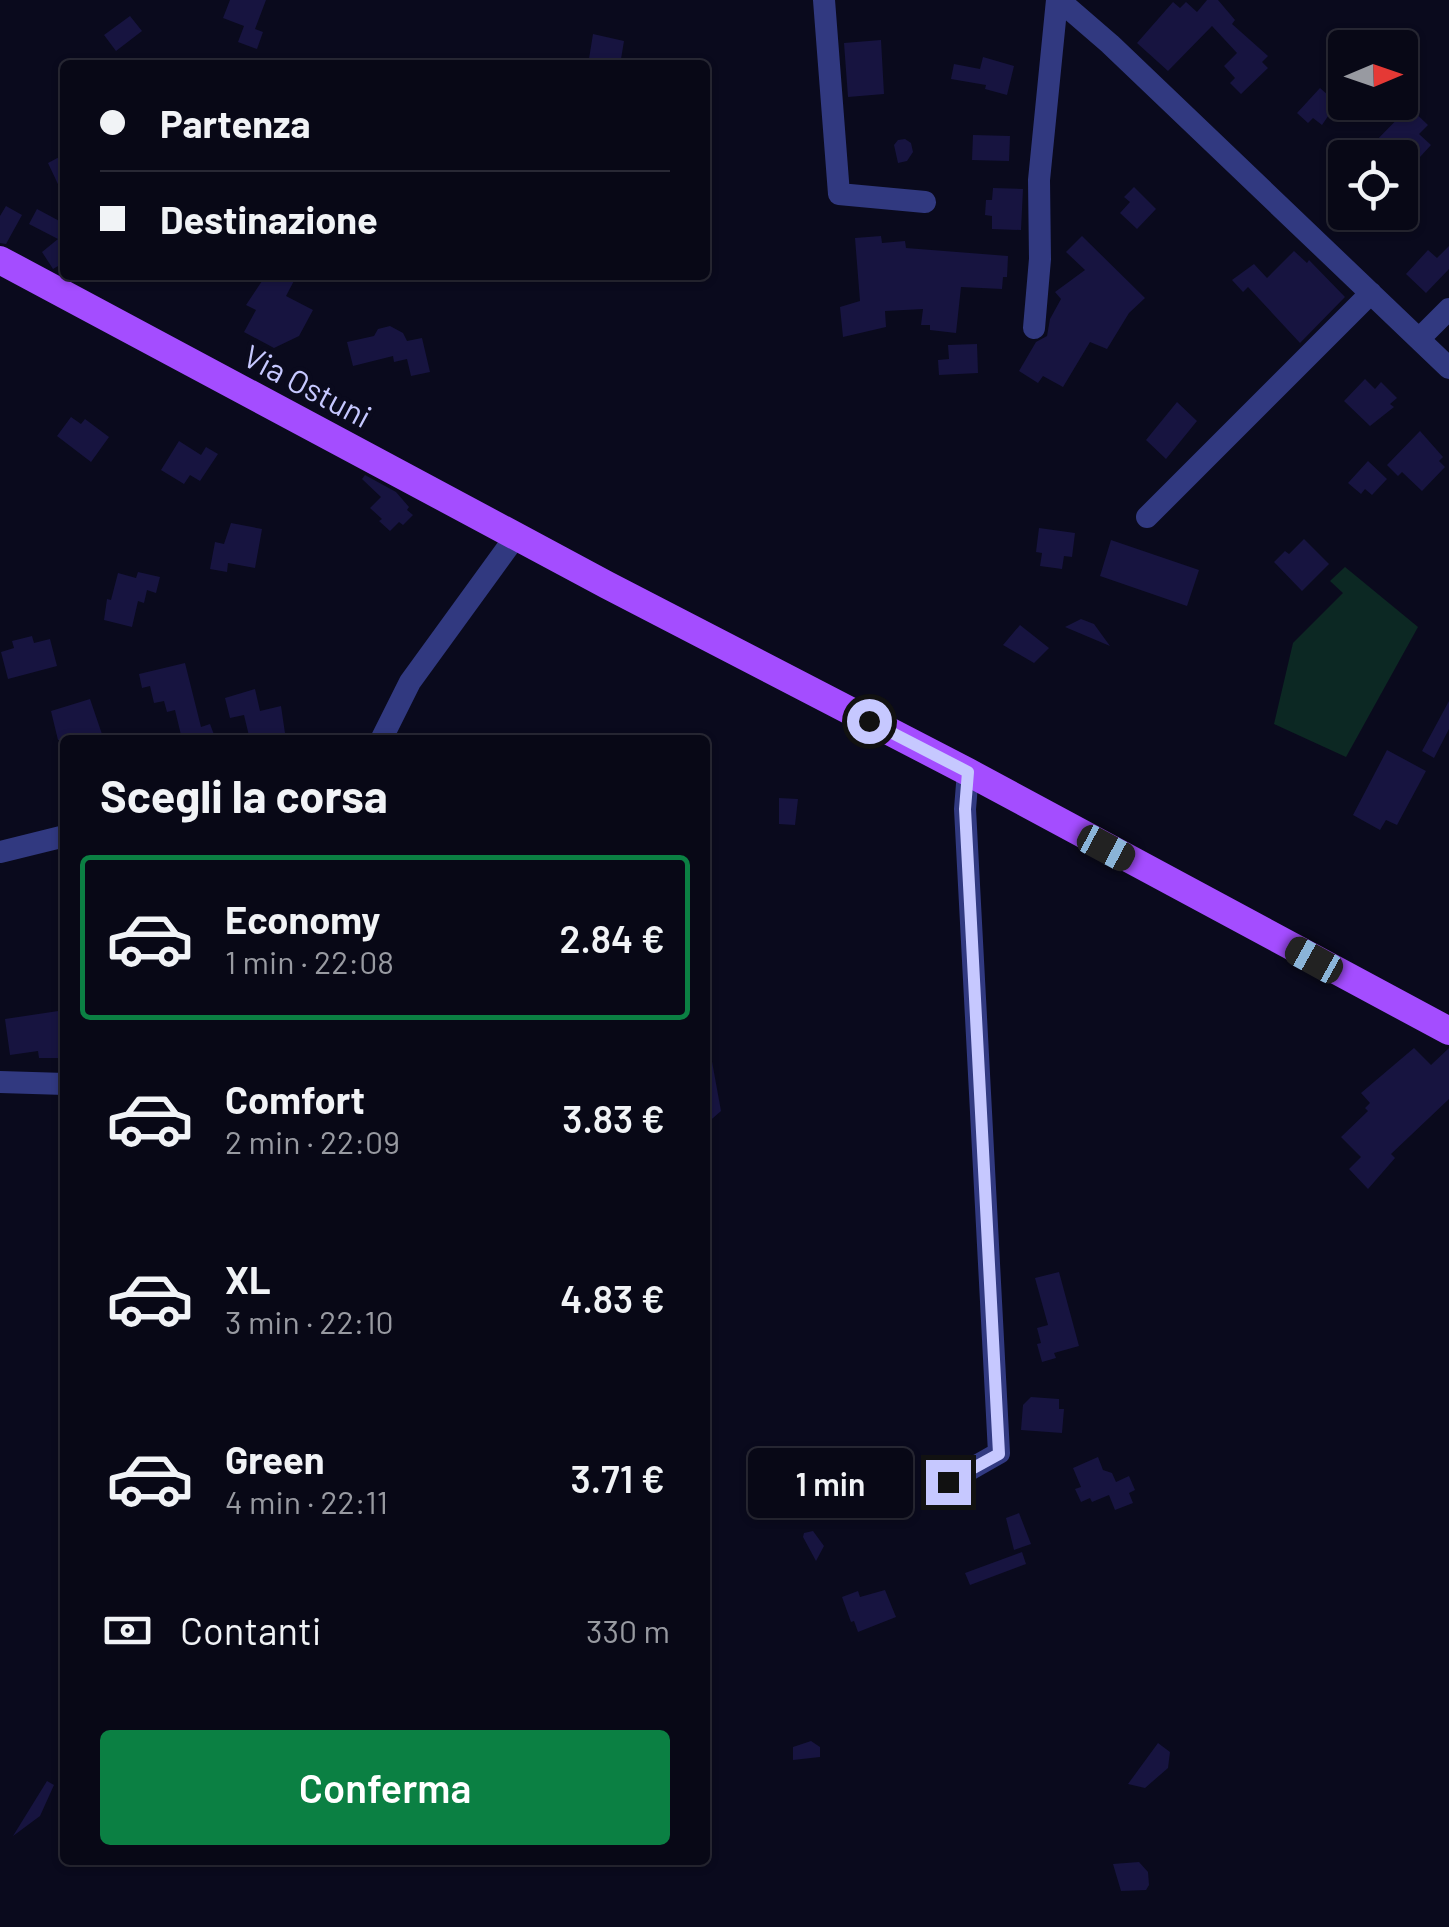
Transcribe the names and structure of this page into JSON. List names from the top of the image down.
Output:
{
  "streets": {
    "main road": ["Via Ostuni"]
  },
  "north": "right",
  "page": {
    "banner": ["Partenza", "Destinazione"],
    "heading": "Scegli la corsa",
    "list": [
      {
        "name": "Economy",
        "note": "1 min · 22:08",
        "value": "2.84 €"
      },
      {
        "name": "Comfort",
        "note": "2 min · 22:09",
        "value": "3.83 €"
      },
      {
        "name": "XL",
        "note": "3 min · 22:10",
        "value": "4.83 €"
      },
      {
        "name": "Green",
        "note": "4 min · 22:11",
        "value": "3.71 €"
      }
    ],
    "bubble": "1 min",
    "pay": ["Contanti", "330 m"],
    "buttons": "Conferma"
  }
}
